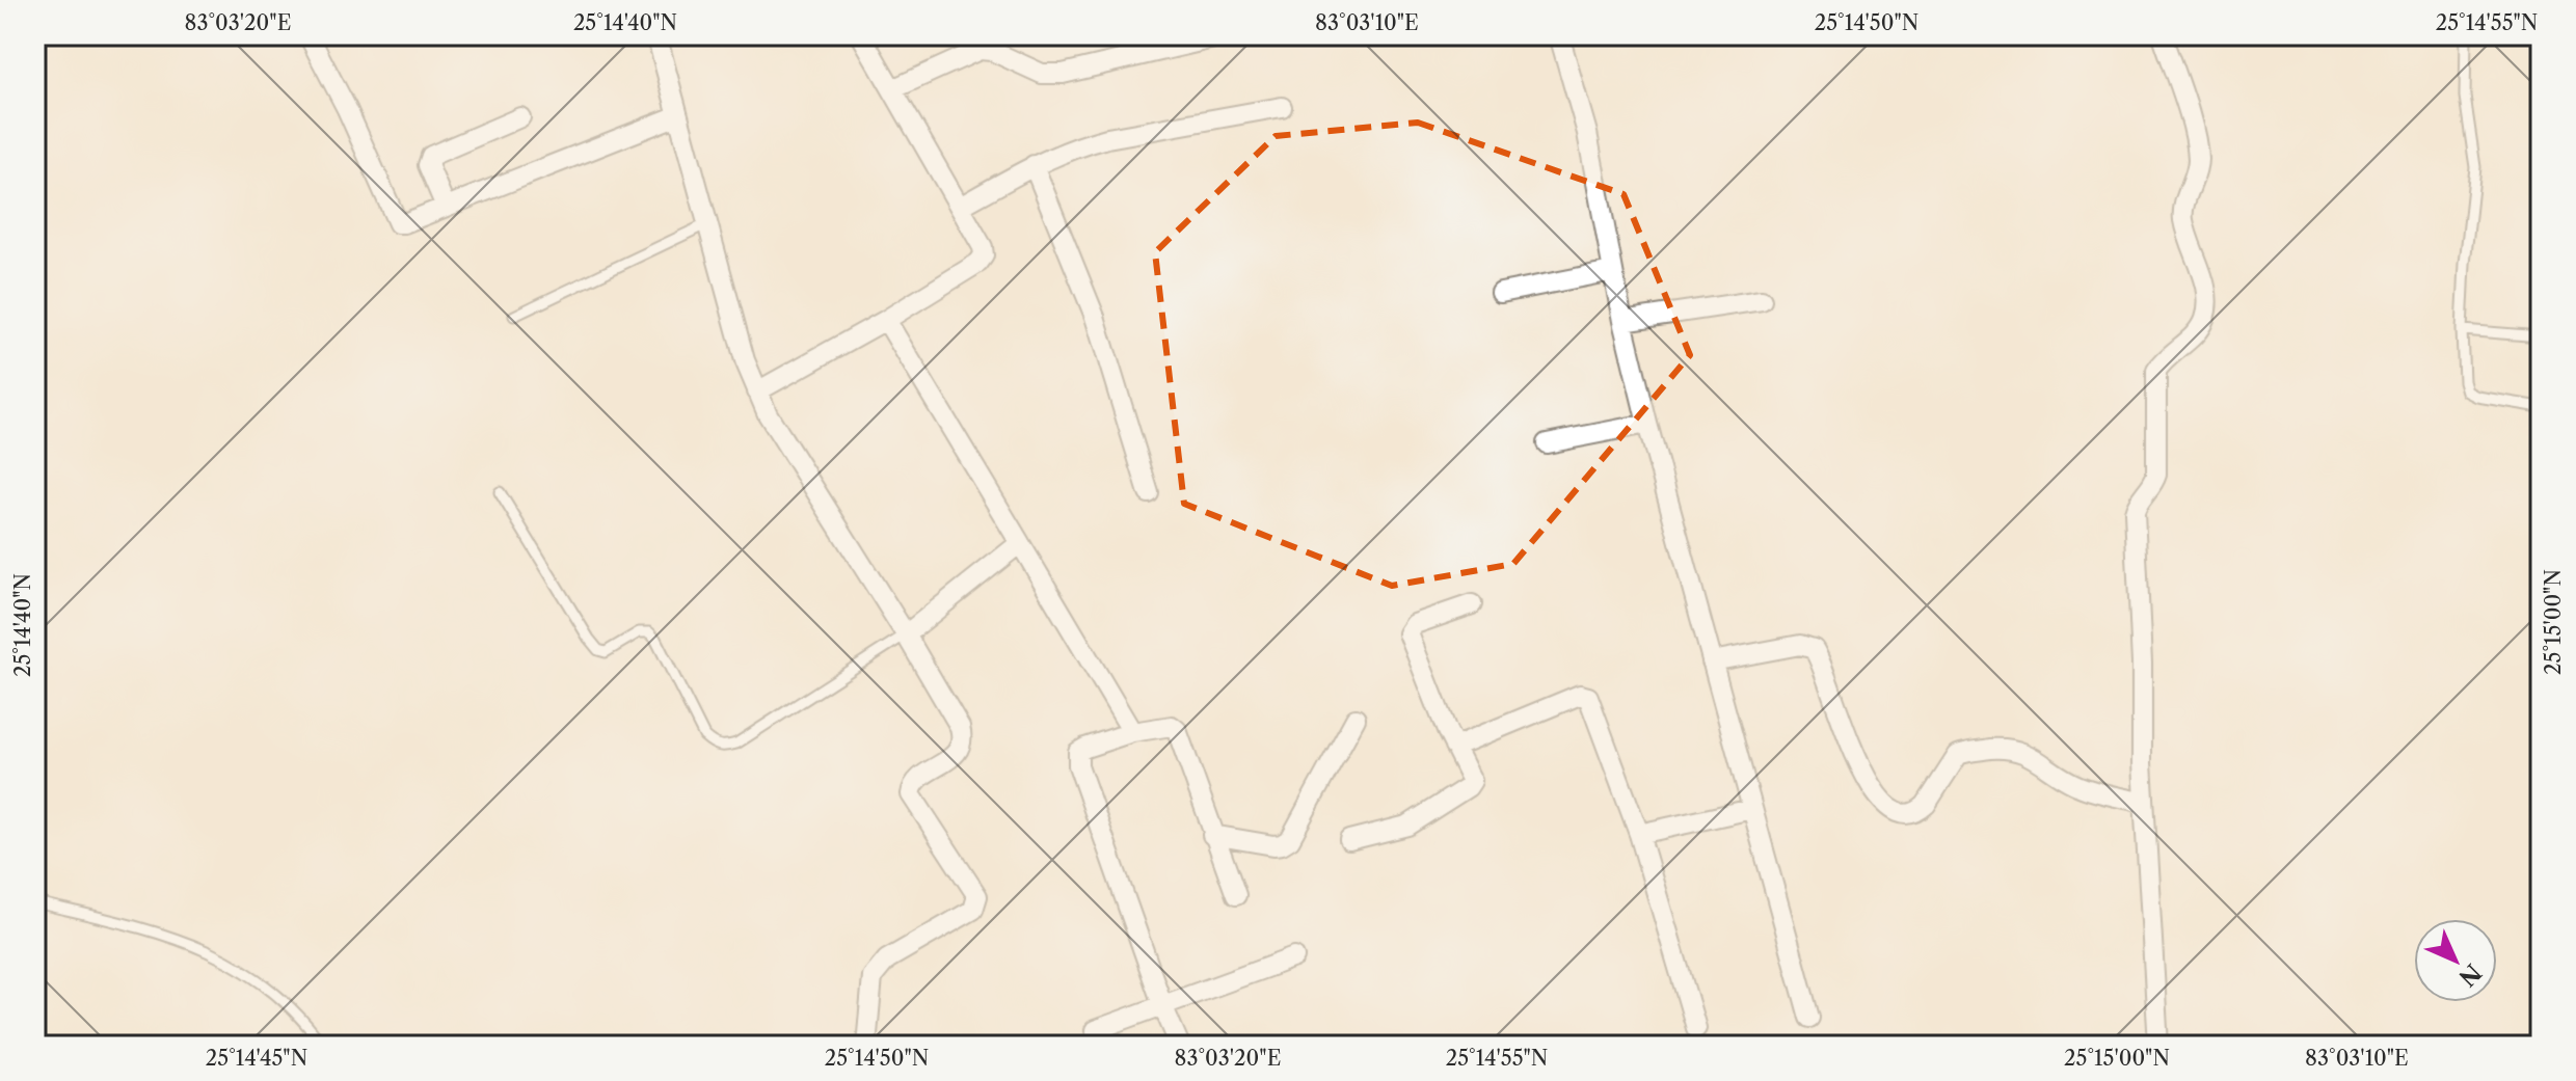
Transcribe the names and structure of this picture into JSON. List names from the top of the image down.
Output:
{
  "north": "bottom right",
  "coordinates": [
    "83°03'20\"E",
    "25°14'40\"N",
    "83°03'10\"E",
    "25°14'50\"N",
    "25°14'55\"N",
    "25°15'00\"N",
    "25°14'45\"N"
  ]
}
